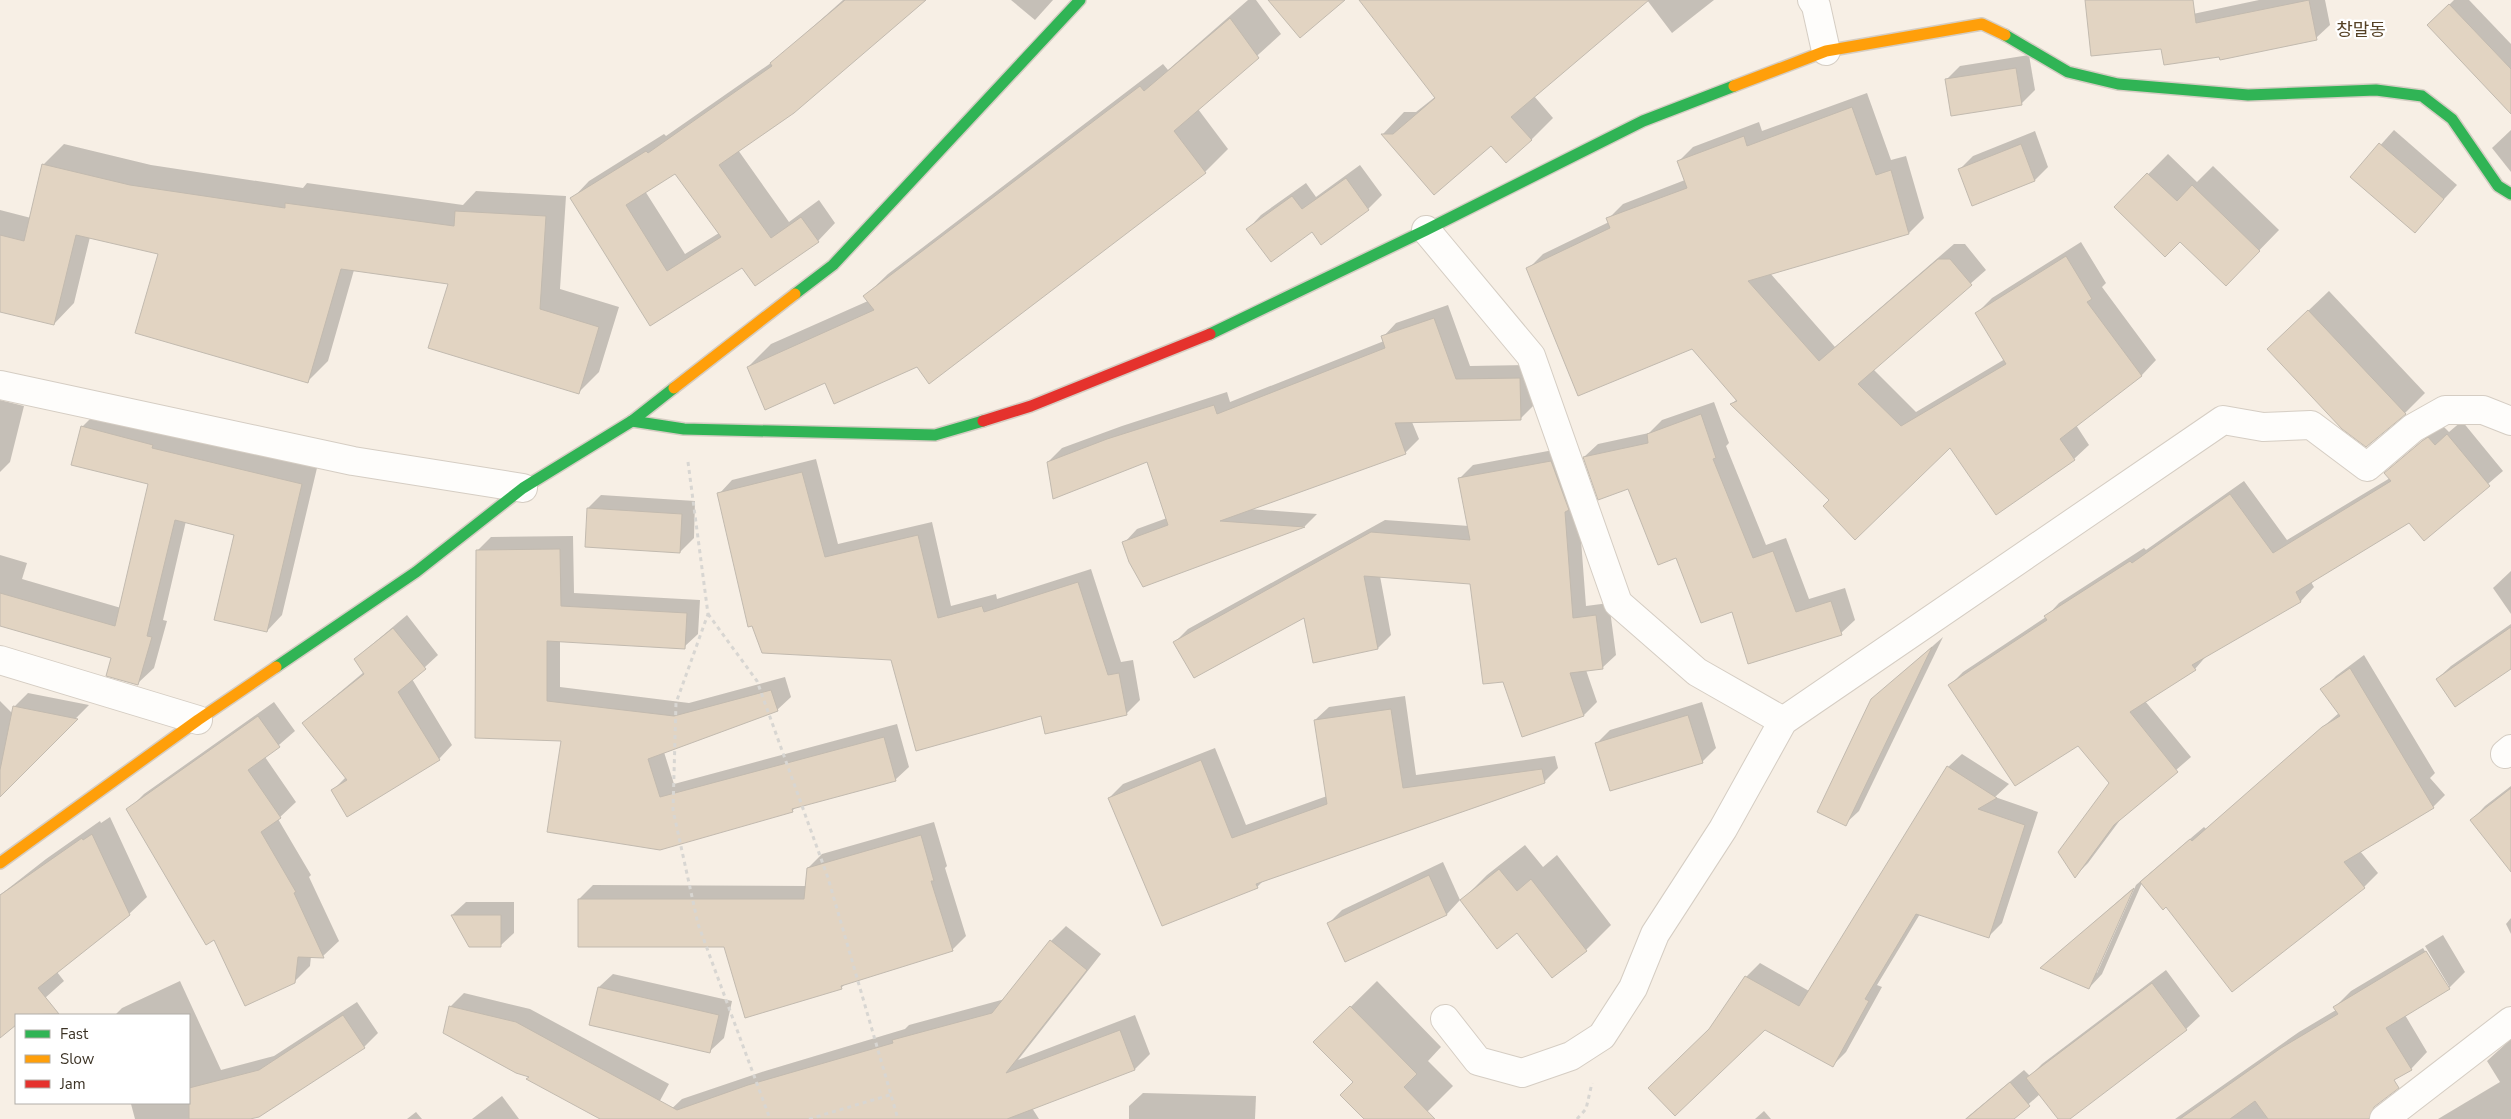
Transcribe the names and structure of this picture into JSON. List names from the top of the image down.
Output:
{
  "districts": ["창말동"],
  "legend": ["Fast", "Slow", "Jam"]
}
